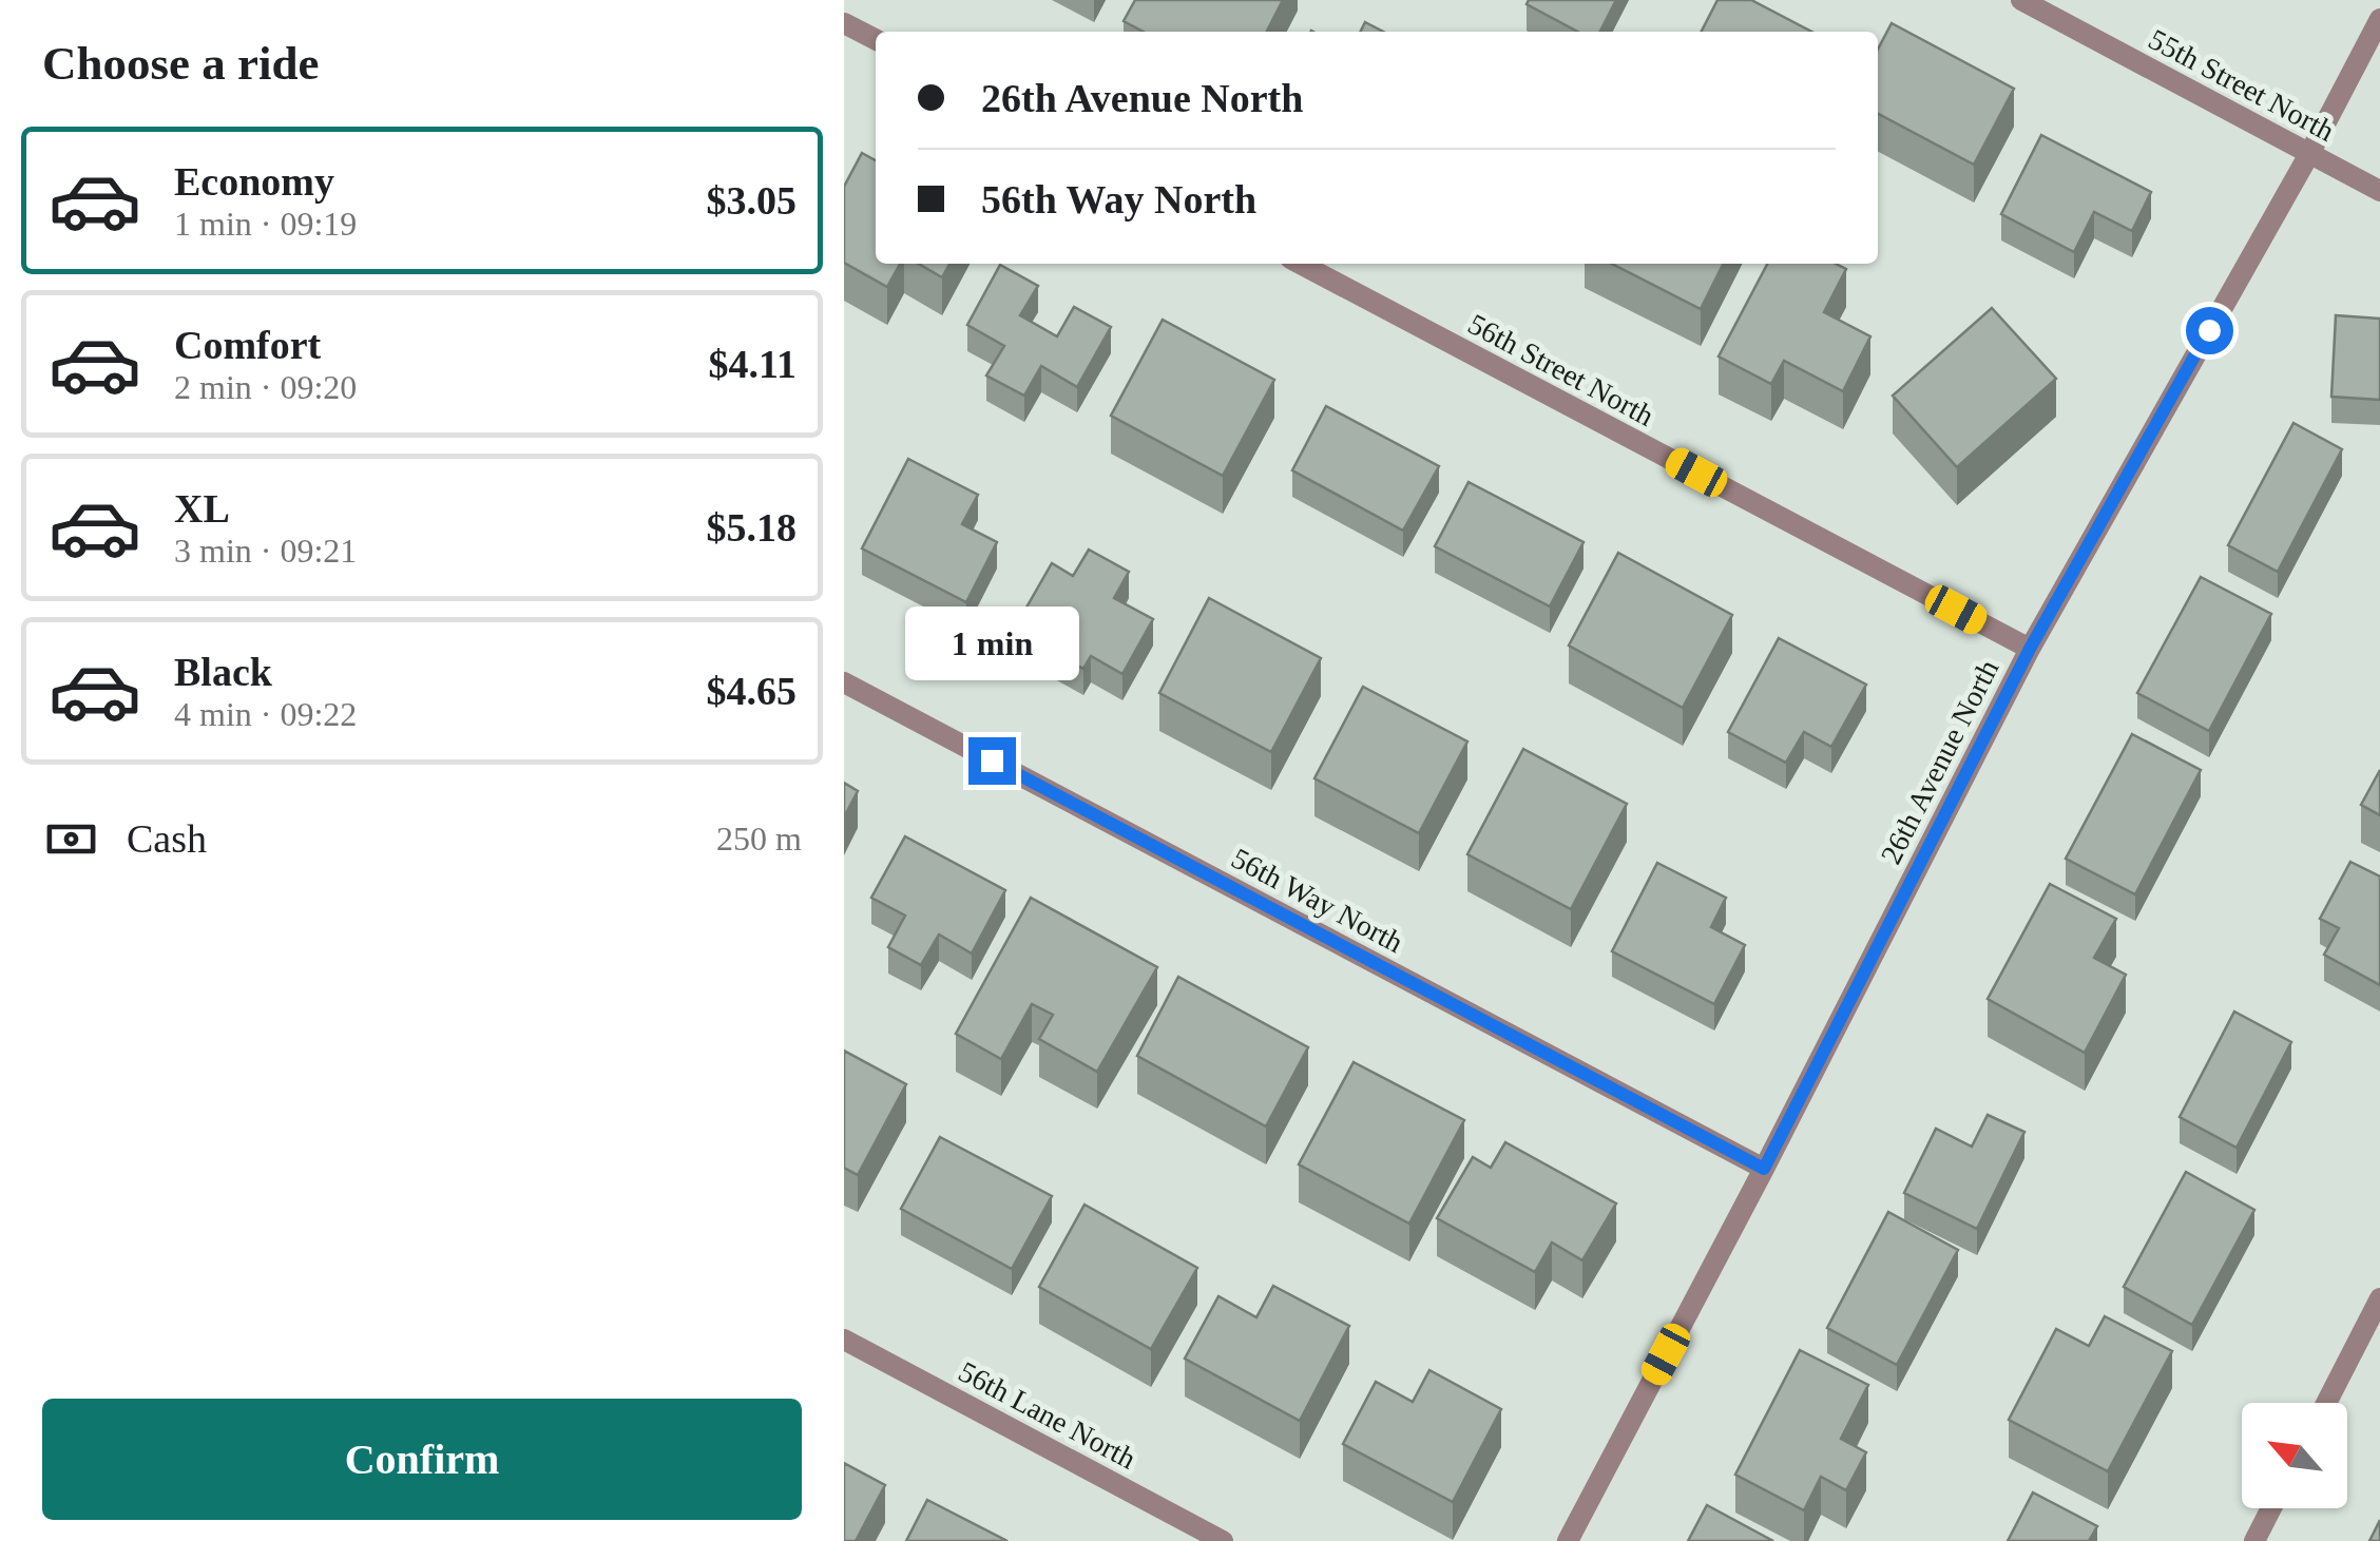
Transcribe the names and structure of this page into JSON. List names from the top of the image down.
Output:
{
  "streets": {
    "street": [
      "55th Street North",
      "56th Street North",
      "26th Avenue North",
      "56th Way North",
      "56th Lane North"
    ]
  },
  "crossings": [
    ["55th Street North", "26th Avenue North"],
    ["56th Street North", "26th Avenue North"],
    ["26th Avenue North", "56th Way North"]
  ],
  "north": "top left",
  "page": {
    "heading": "Choose a ride",
    "banner": ["26th Avenue North", "56th Way North"],
    "list": [
      {
        "name": "Economy",
        "note": "1 min · 09:19",
        "value": "$3.05"
      },
      {
        "name": "Comfort",
        "note": "2 min · 09:20",
        "value": "$4.11"
      },
      {
        "name": "XL",
        "note": "3 min · 09:21",
        "value": "$5.18"
      },
      {
        "name": "Black",
        "note": "4 min · 09:22",
        "value": "$4.65"
      }
    ],
    "bubble": "1 min",
    "pay": ["Cash", "250 m"],
    "buttons": "Confirm"
  }
}
